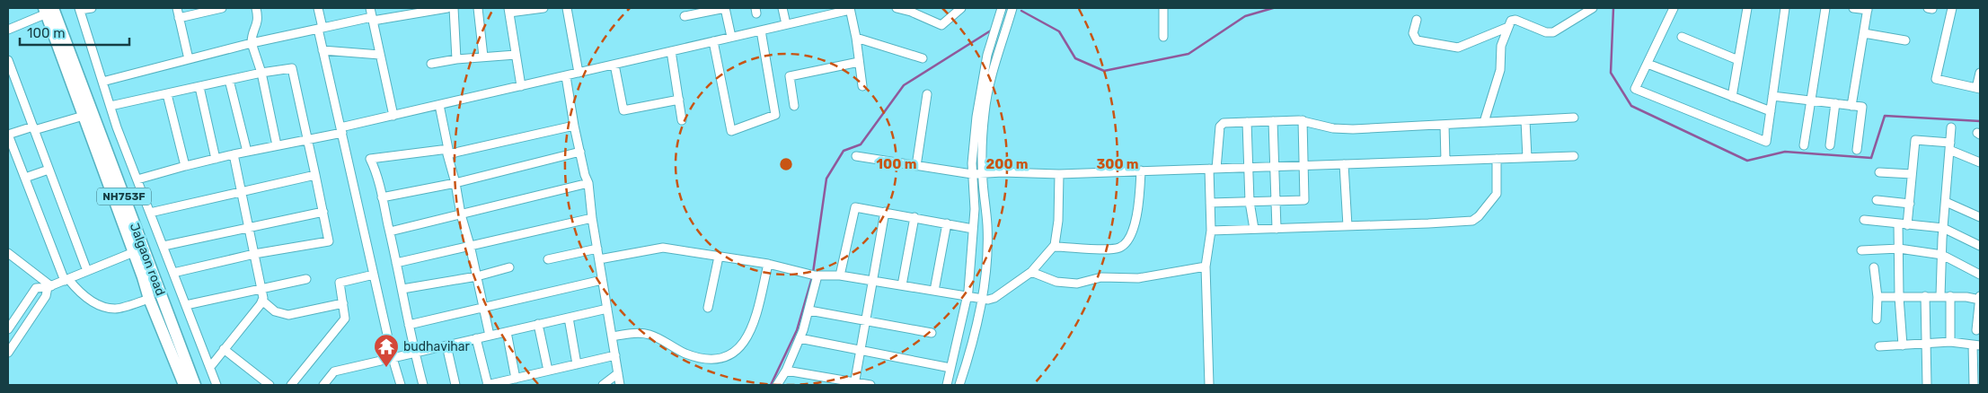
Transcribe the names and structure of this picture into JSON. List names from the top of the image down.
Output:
{
  "streets": {
    "highway": ["NH753F", "Jalgaon road"]
  },
  "places": {
    "temple": ["budhavihar"]
  },
  "scale_bar": "100 m",
  "rings": ["100 m", "200 m", "300 m"]
}
